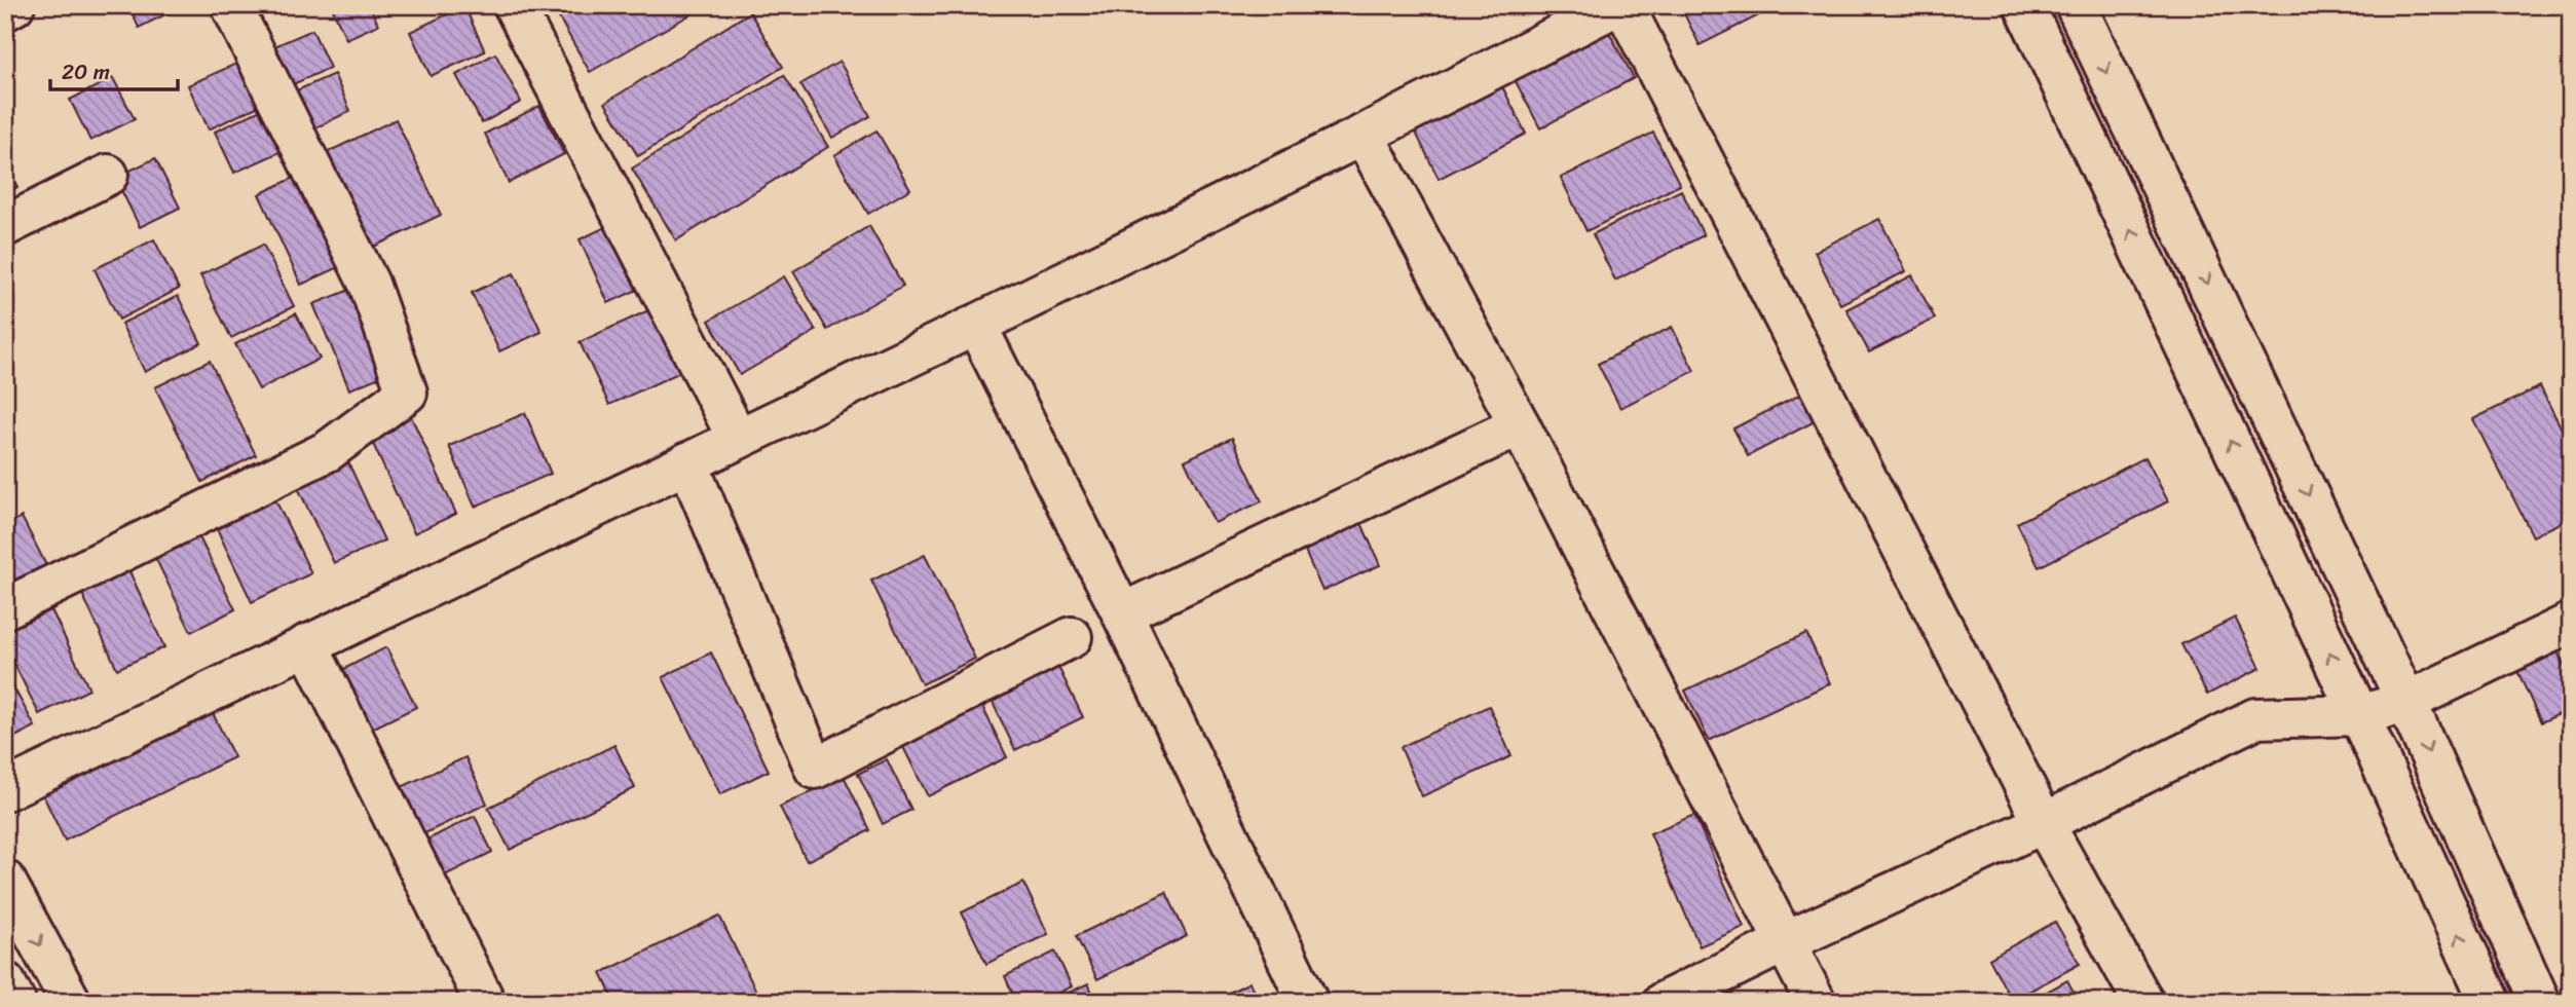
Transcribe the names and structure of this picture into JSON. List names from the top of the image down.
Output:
{
  "scale_bar": "20 m"
}
